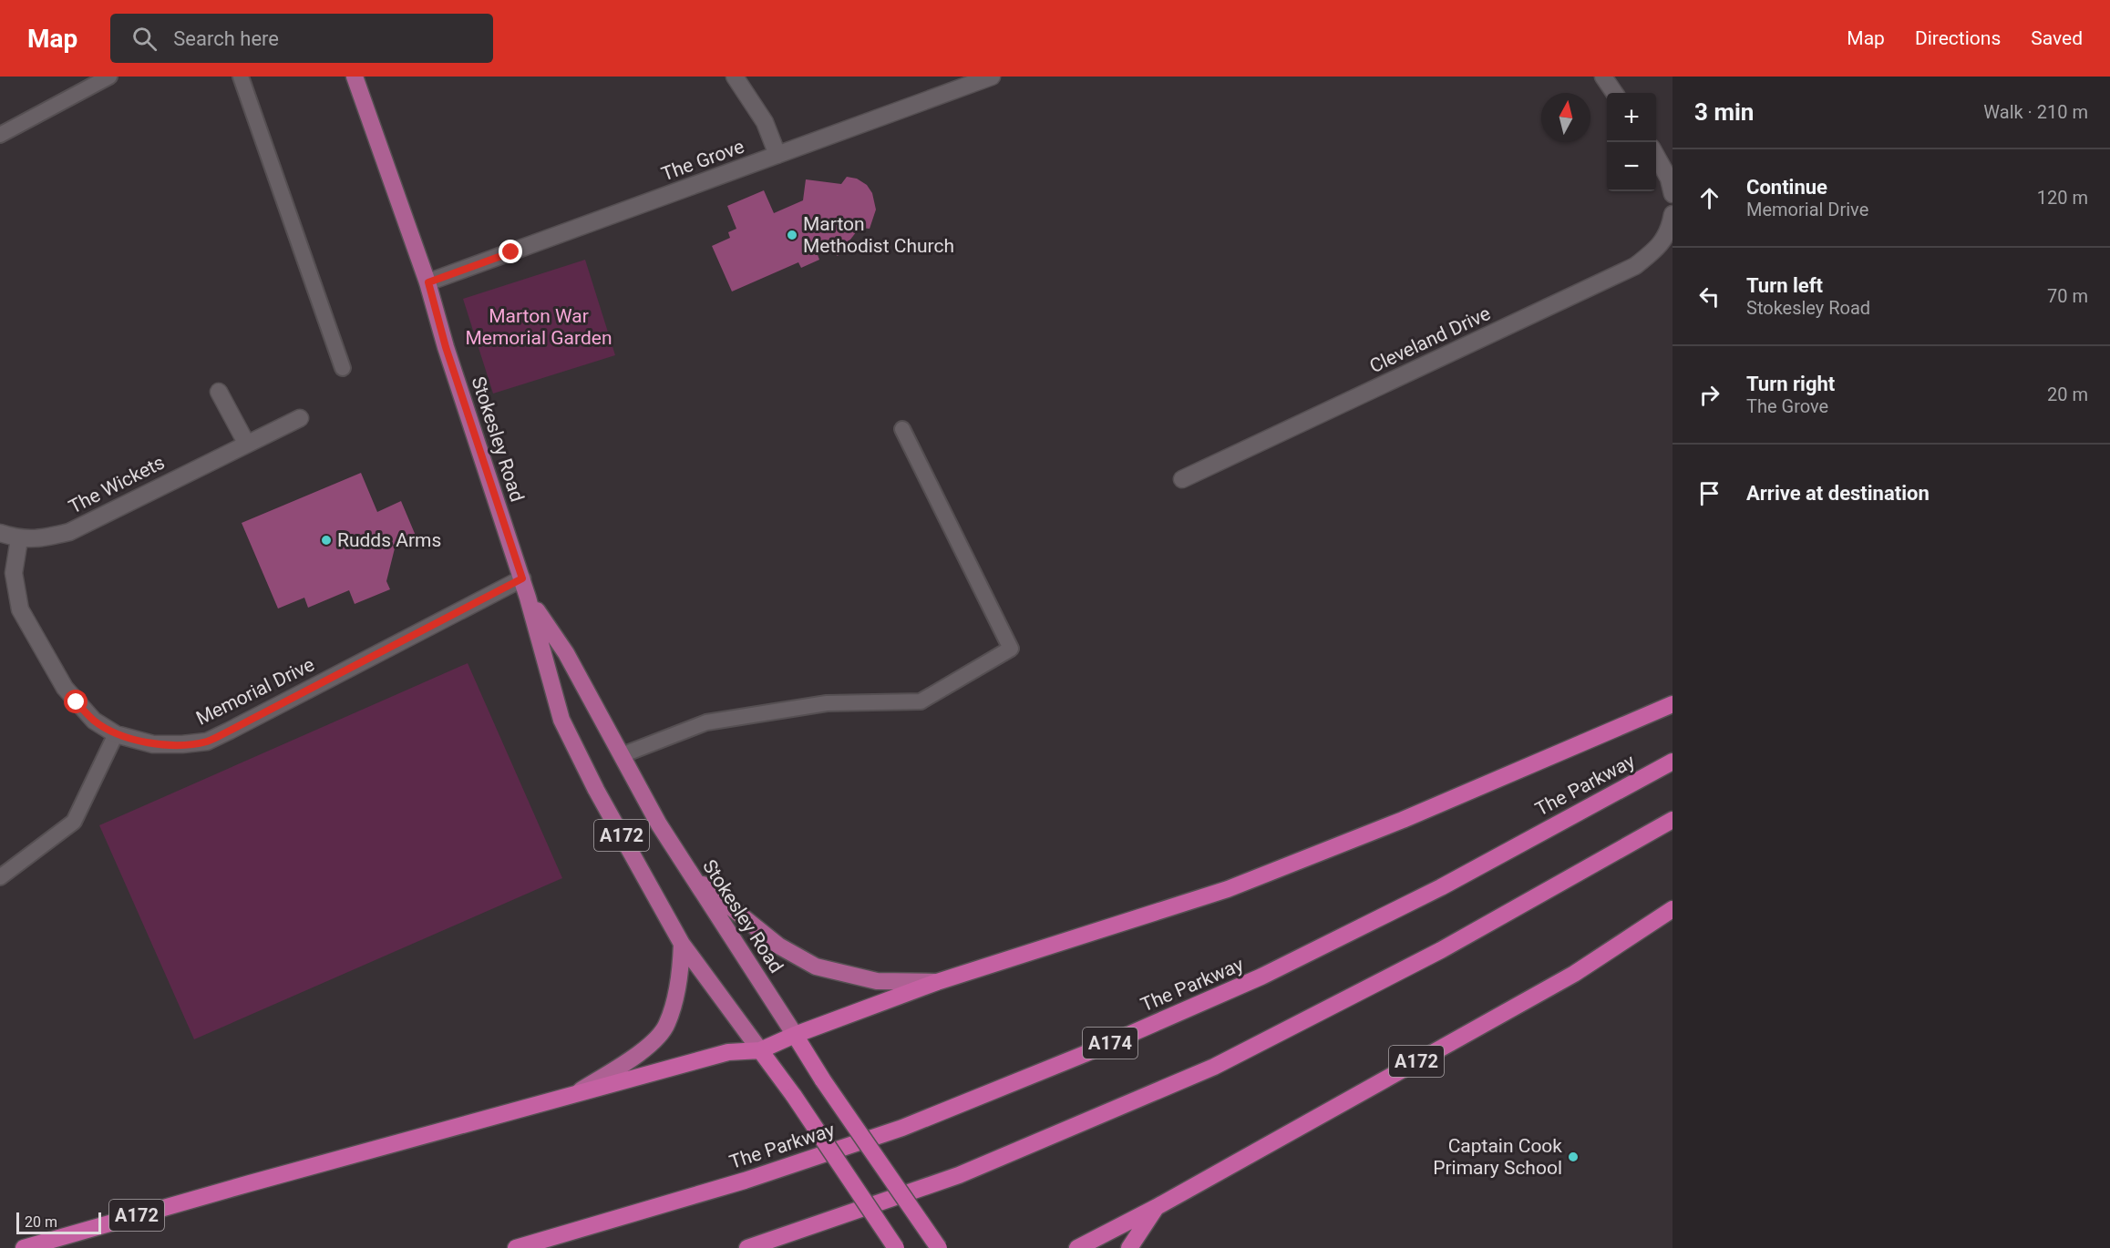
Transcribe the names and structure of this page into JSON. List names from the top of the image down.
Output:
{
  "streets": {
    "highway": [
      "Stokesley Road",
      "The Parkway",
      "A172",
      "A174"
    ],
    "street": [
      "The Grove",
      "Cleveland Drive",
      "The Wickets",
      "Memorial Drive"
    ]
  },
  "crossings": [
    ["The Grove", "Stokesley Road"],
    ["Stokesley Road", "Memorial Drive"],
    ["Stokesley Road", "A172"],
    ["The Wickets", "Memorial Drive"]
  ],
  "parks": ["Marton War Memorial Garden"],
  "places": ["Marton Methodist Church", "Rudds Arms", "Captain Cook Primary School"],
  "scale_bar": "20 m",
  "north": "top",
  "page": {
    "header": "Map",
    "search": "Search here",
    "nav": ["Map", "Directions", "Saved"],
    "heading": ["3 min", "Walk · 210 m"],
    "map_buttons": ["+", "−"],
    "list": [
      ["Continue", "Memorial Drive", "120 m"],
      ["Turn left", "Stokesley Road", "70 m"],
      ["Turn right", "The Grove", "20 m"],
      "Arrive at destination"
    ],
    "scale": "20 m"
  }
}
